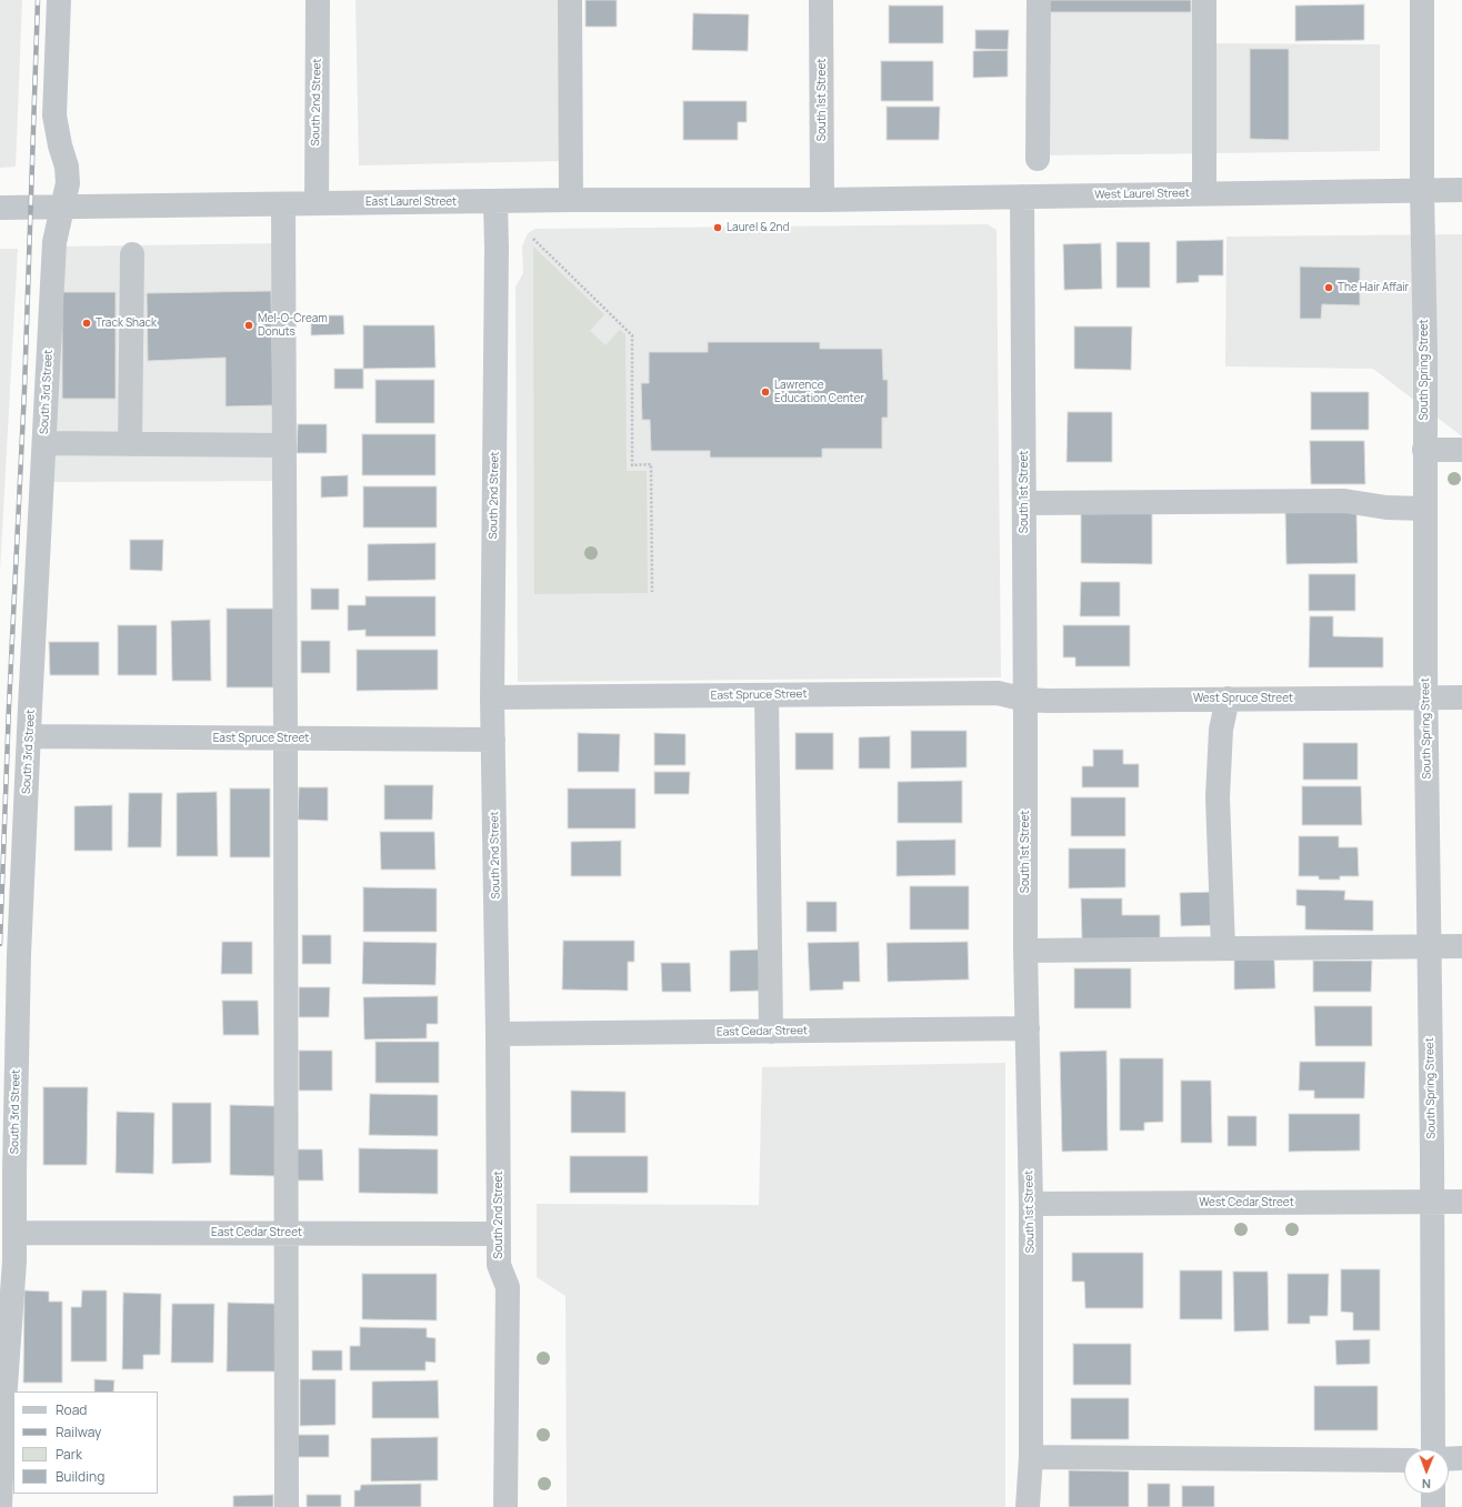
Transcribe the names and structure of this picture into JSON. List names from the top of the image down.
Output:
{
  "streets": {
    "street": [
      "South 1st Street",
      "South 2nd Street",
      "West Laurel Street",
      "East Laurel Street",
      "South Spring Street",
      "South 3rd Street",
      "East Spruce Street",
      "West Spruce Street",
      "East Cedar Street",
      "West Cedar Street"
    ]
  },
  "crossings": [
    ["South 1st Street", "West Laurel Street"],
    ["South 1st Street", "East Laurel Street"],
    ["South 1st Street", "East Spruce Street"],
    ["South 1st Street", "West Spruce Street"],
    ["South 1st Street", "East Cedar Street"],
    ["South 1st Street", "West Cedar Street"],
    ["South 2nd Street", "East Laurel Street"],
    ["South 2nd Street", "East Spruce Street"],
    ["South 2nd Street", "East Cedar Street"],
    ["West Laurel Street", "East Laurel Street"],
    ["West Laurel Street", "South Spring Street"],
    ["East Laurel Street", "South 3rd Street"],
    ["South Spring Street", "West Spruce Street"],
    ["South Spring Street", "West Cedar Street"],
    ["South 3rd Street", "East Spruce Street"],
    ["South 3rd Street", "East Cedar Street"],
    ["East Spruce Street", "West Spruce Street"]
  ],
  "places": [
    "Laurel & 2nd",
    "The Hair Affair",
    "Track Shack",
    "Mel-O-Cream Donuts",
    "Lawrence Education Center"
  ],
  "legend": [
    "Road",
    "Railway",
    "Park",
    "Building"
  ],
  "north": "bottom"
}
